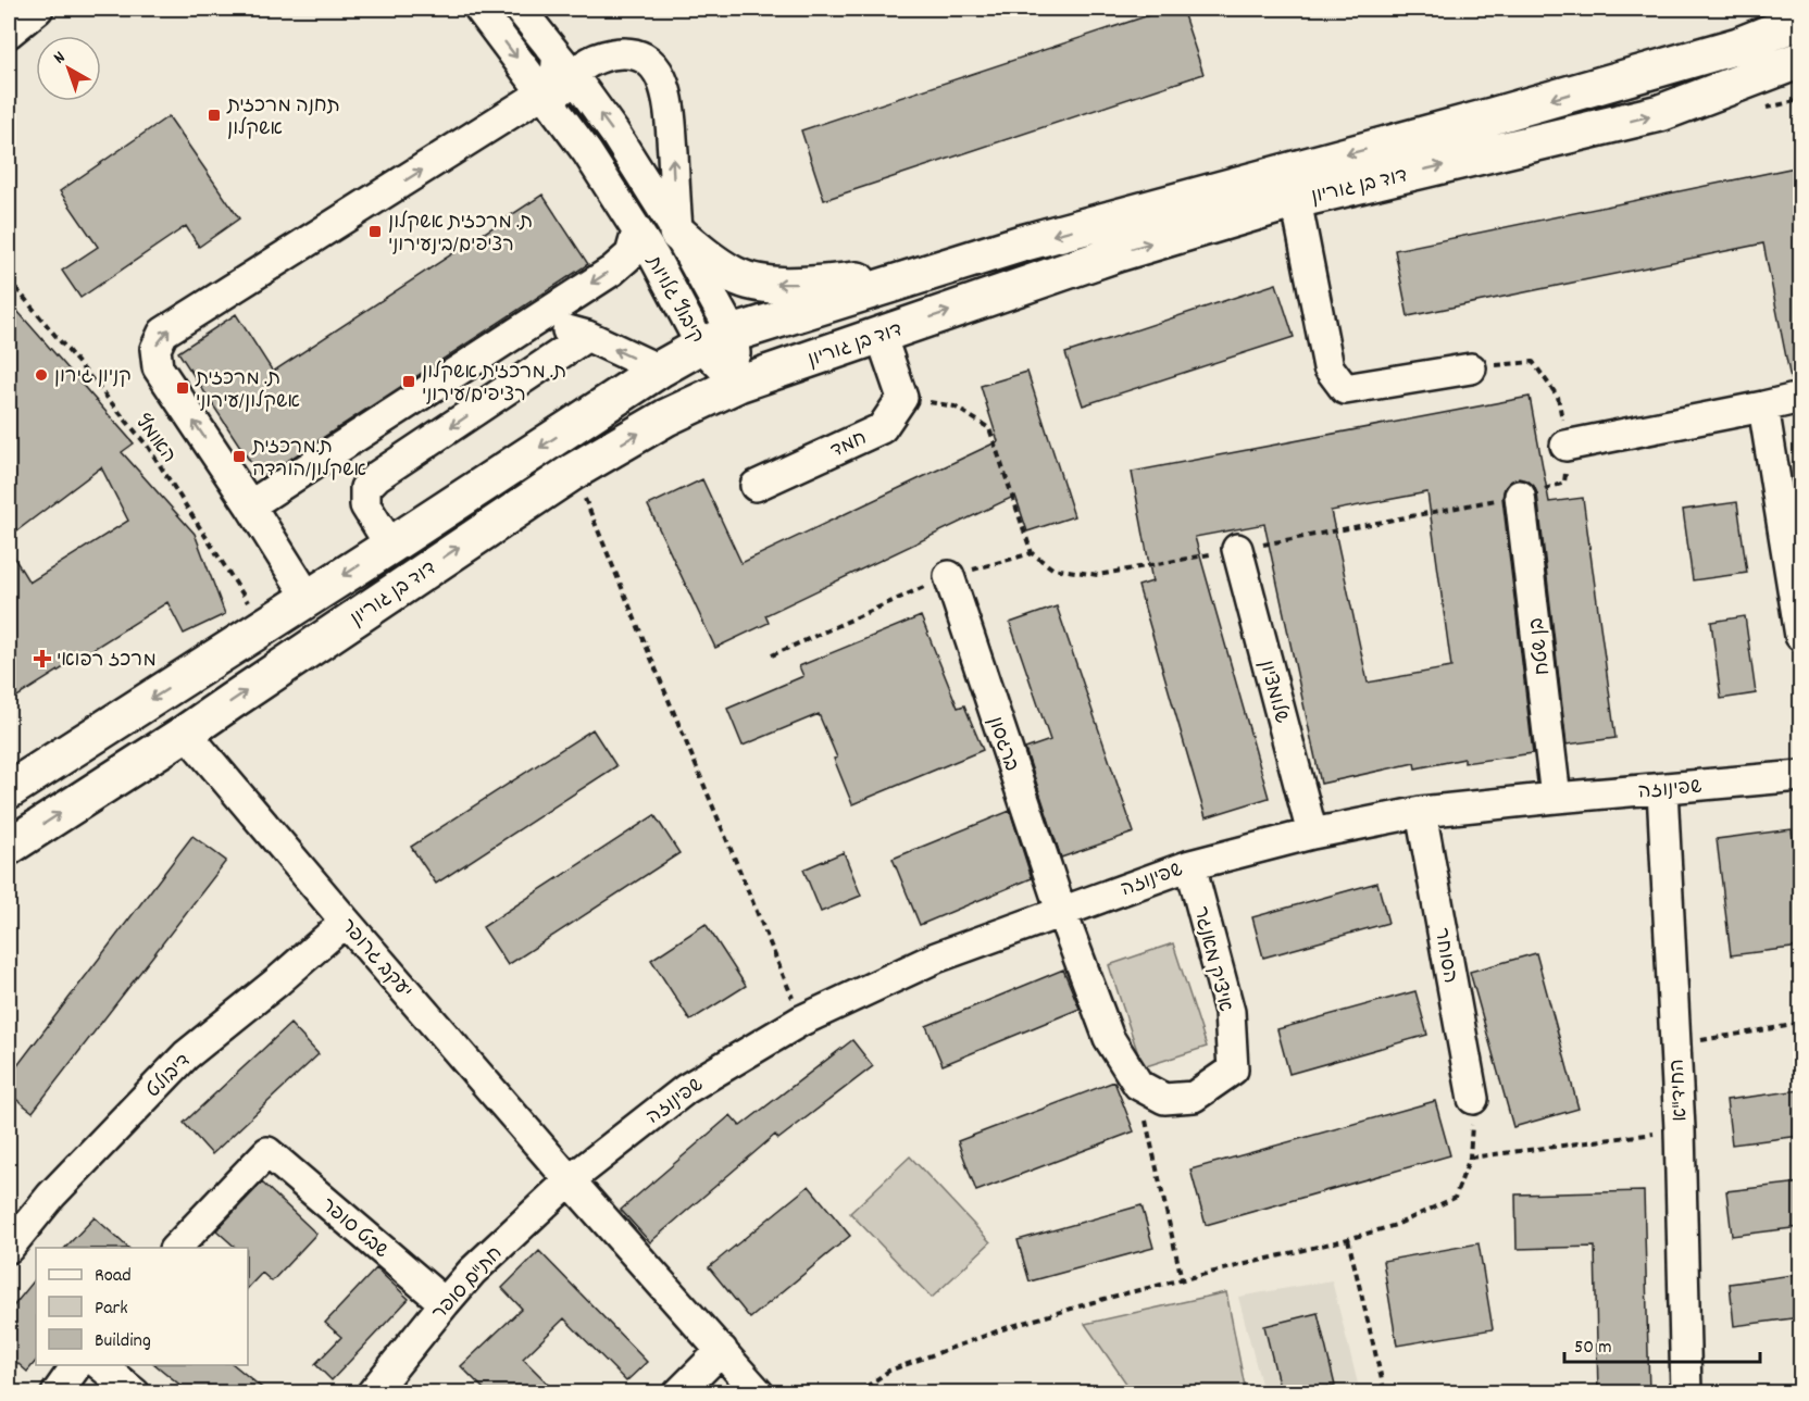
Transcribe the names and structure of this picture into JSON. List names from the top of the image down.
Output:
{
  "streets": {
    "main road": ["דוד בן גוריון"],
    "street": [
      "קיבוץ גלויות",
      "חמד",
      "בן שטח",
      "שלומציון",
      "ברגסון",
      "שפינוזה",
      "הסוחר",
      "יעקב גרופר",
      "איציק מאנגר",
      "דיבולט",
      "החיד\"א",
      "שבט סופר",
      "חת\"ם סופר"
    ],
    "path": ["האומץ"]
  },
  "crossings": [
    ["דוד בן גוריון", "קיבוץ גלויות"],
    ["דוד בן גוריון", "האומץ"],
    ["דוד בן גוריון", "יעקב גרופר"],
    ["בן שטח", "שפינוזה"],
    ["שלומציון", "שפינוזה"],
    ["ברגסון", "שפינוזה"],
    ["שפינוזה", "הסוחר"],
    ["שפינוזה", "יעקב גרופר"],
    ["שפינוזה", "איציק מאנגר"],
    ["שפינוזה", "החיד\"א"],
    ["שפינוזה", "חת\"ם סופר"],
    ["יעקב גרופר", "דיבולט"],
    ["יעקב גרופר", "חת\"ם סופר"],
    ["שבט סופר", "חת\"ם סופר"]
  ],
  "places": {
    "transit": [
      "תחנה מרכזית אשקלון",
      "ת. מרכזית אשקלון רציפים/בינעירוני",
      "ת. מרכזית אשקלון רציפים/עירוני",
      "ת. מרכזית אשקלון/עירוני",
      "ת.מרכזית אשקלון/הורדה"
    ],
    "other": ["קניון גירון"],
    "health": ["מרכז רפואי"]
  },
  "legend": ["Road", "Park", "Building"],
  "scale_bar": "50 m",
  "north": "top left"
}
